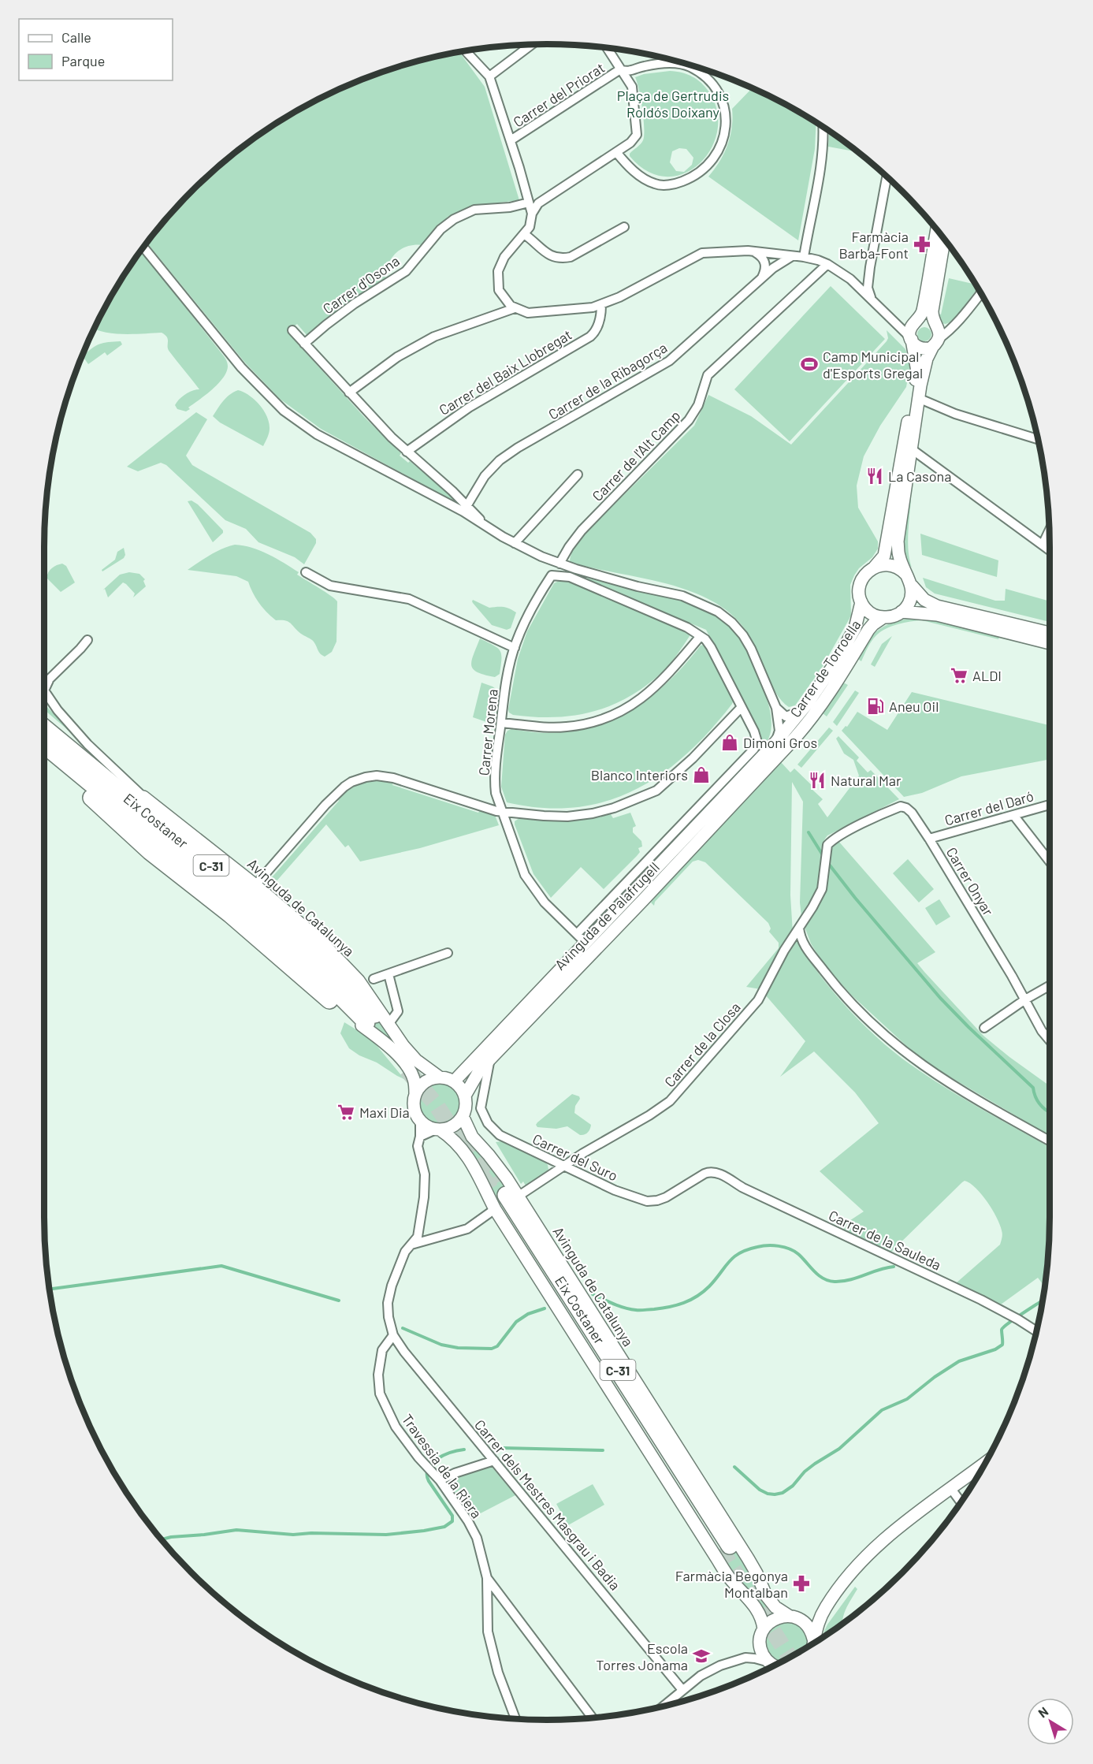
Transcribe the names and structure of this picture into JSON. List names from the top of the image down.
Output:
{
  "streets": {
    "highway": ["Eix Costaner", "C-31"],
    "main road": ["Carrer de Torroella", "Avinguda de Catalunya", "Avinguda de Palafrugell"],
    "street": [
      "Carrer del Priorat",
      "Carrer d'Osona",
      "Carrer del Baix Llobregat",
      "Carrer de la Ribagorça",
      "Carrer de l'Alt Camp",
      "Carrer Morena",
      "Carrer del Daró",
      "Carrer Onyar",
      "Carrer de la Closa",
      "Carrer del Suro",
      "Carrer de la Sauleda",
      "Travessia de la Riera",
      "Carrer dels Mestres Masgrau i Badia"
    ]
  },
  "crossings": [
    ["Carrer de Torroella", "Avinguda de Palafrugell"],
    ["Carrer Morena", "Avinguda de Palafrugell"],
    ["Carrer del Daró", "Carrer Onyar"],
    ["Eix Costaner", "Avinguda de Catalunya"],
    ["Eix Costaner", "Carrer de la Closa"],
    ["Carrer Onyar", "Carrer de la Closa"],
    ["Avinguda de Catalunya", "Avinguda de Palafrugell"],
    ["Avinguda de Catalunya", "Carrer de la Closa"],
    ["Avinguda de Palafrugell", "Carrer del Suro"],
    ["Carrer de la Closa", "Carrer del Suro"],
    ["Carrer del Suro", "Carrer de la Sauleda"],
    ["Travessia de la Riera", "Carrer dels Mestres Masgrau i Badia"]
  ],
  "parks": ["Plaça de Gertrudis Roldós Doixany"],
  "places": {
    "pharmacy": ["Farmàcia Barba-Font", "Farmàcia Begonya Montalban"],
    "sports": ["Camp Municipal d'Esports Gregal"],
    "restaurant": ["La Casona", "Natural Mar"],
    "supermarket": ["ALDI", "Maxi Dia"],
    "fuel station": ["Aneu Oil"],
    "shop": ["Dimoni Gros", "Blanco Interiors"],
    "school or university": ["Escola Torres Jonama"]
  },
  "legend": ["Calle", "Parque"],
  "north": "top left"
}
